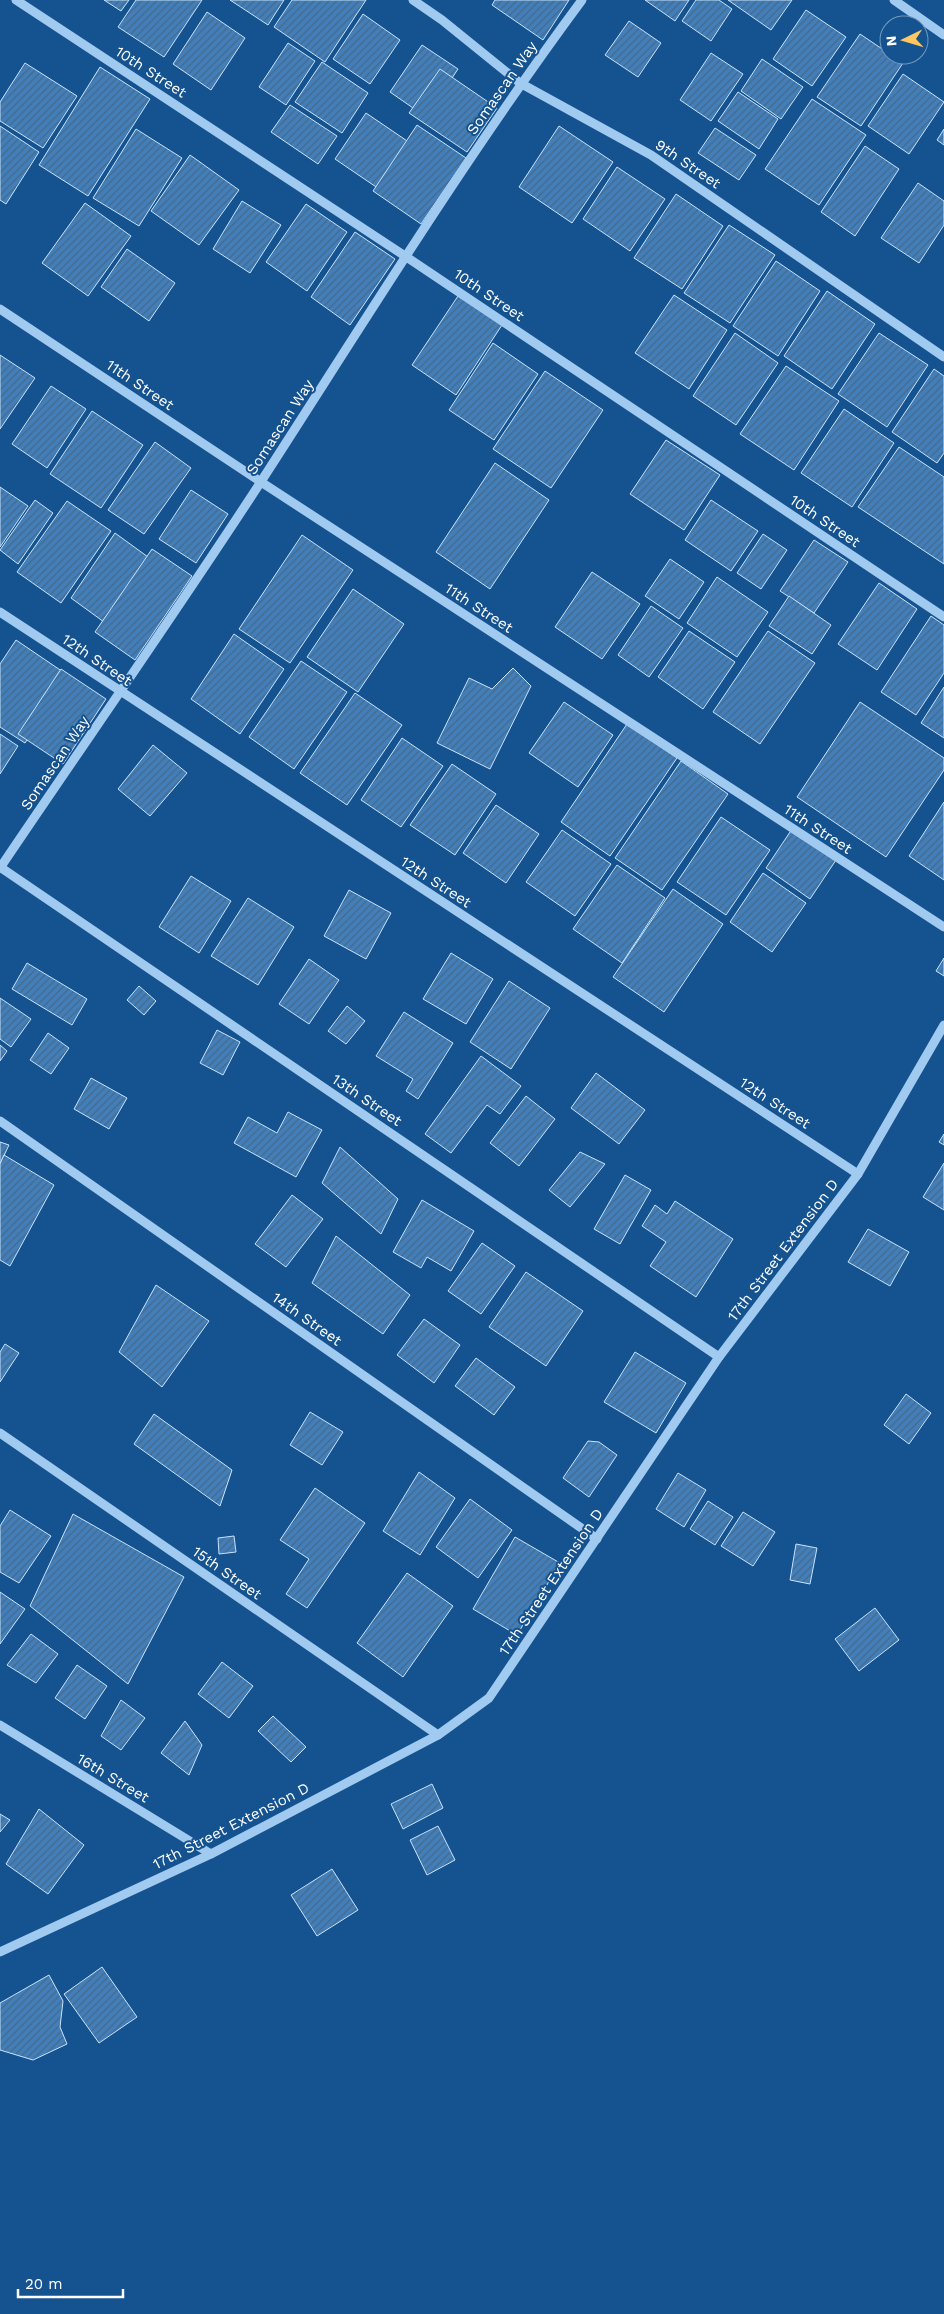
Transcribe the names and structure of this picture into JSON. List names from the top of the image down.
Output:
{
  "streets": {
    "street": [
      "10th Street",
      "Somascan Way",
      "9th Street",
      "11th Street",
      "12th Street",
      "13th Street",
      "17th Street Extension D",
      "14th Street",
      "15th Street",
      "16th Street"
    ]
  },
  "crossings": [
    ["10th Street", "Somascan Way"],
    ["Somascan Way", "9th Street"],
    ["Somascan Way", "11th Street"],
    ["Somascan Way", "12th Street"],
    ["Somascan Way", "13th Street"],
    ["12th Street", "17th Street Extension D"],
    ["13th Street", "17th Street Extension D"],
    ["17th Street Extension D", "14th Street"],
    ["17th Street Extension D", "15th Street"],
    ["17th Street Extension D", "16th Street"]
  ],
  "scale_bar": "20 m",
  "north": "left"
}
